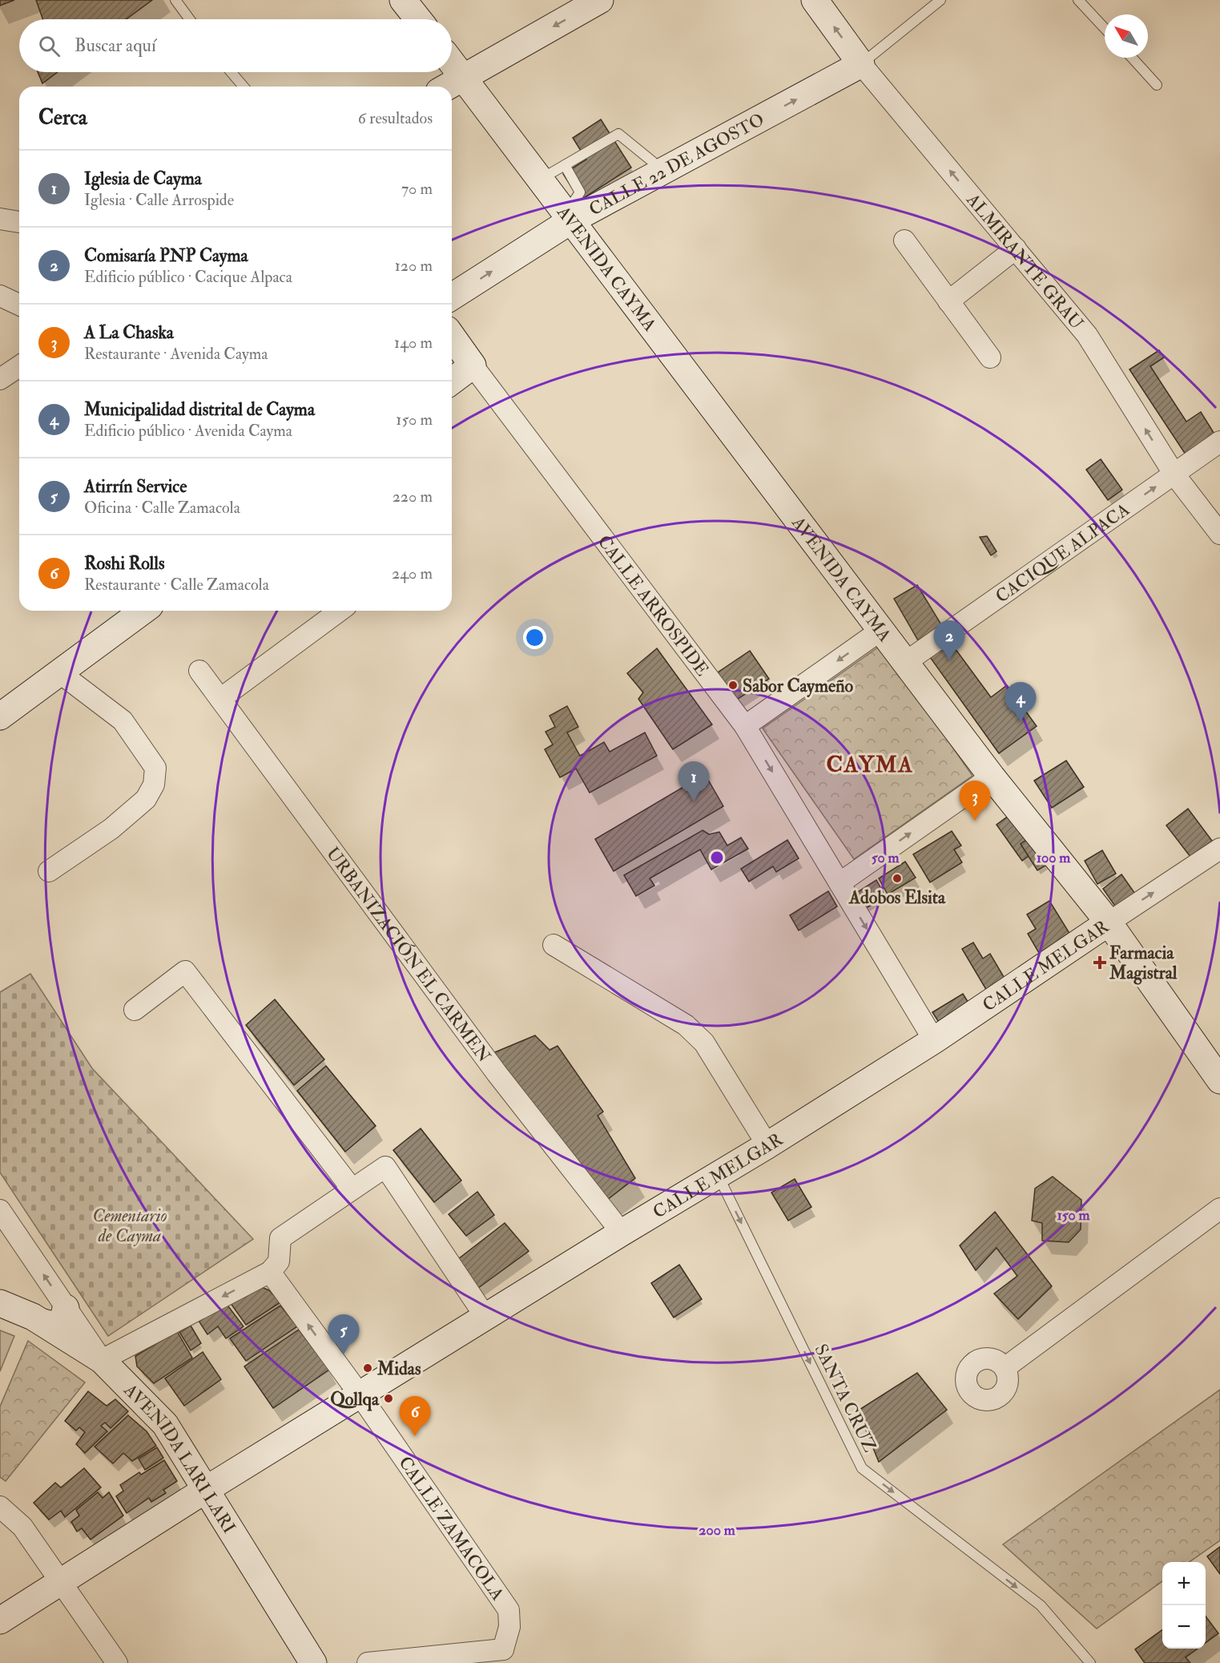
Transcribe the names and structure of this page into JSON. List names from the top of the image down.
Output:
{
  "streets": {
    "street": [
      "CALLE 22 DE AGOSTO",
      "ALMIRANTE GRAU",
      "AVENIDA CAYMA",
      "CACIQUE ALPACA",
      "CALLE ARROSPIDE",
      "URBANIZACIÓN EL CARMEN",
      "CALLE MELGAR",
      "AVENIDA LARI LARI",
      "CALLE ZAMACOLA"
    ],
    "lane": ["SANTA CRUZ"]
  },
  "crossings": [
    ["CALLE 22 DE AGOSTO", "ALMIRANTE GRAU"],
    ["CALLE 22 DE AGOSTO", "AVENIDA CAYMA"],
    ["ALMIRANTE GRAU", "CACIQUE ALPACA"],
    ["AVENIDA CAYMA", "CACIQUE ALPACA"],
    ["AVENIDA CAYMA", "CALLE MELGAR"],
    ["CALLE ARROSPIDE", "CALLE MELGAR"],
    ["URBANIZACIÓN EL CARMEN", "CALLE MELGAR"],
    ["CALLE MELGAR", "SANTA CRUZ"],
    ["CALLE MELGAR", "AVENIDA LARI LARI"],
    ["CALLE MELGAR", "CALLE ZAMACOLA"]
  ],
  "one_way": [
    "CALLE 22 DE AGOSTO",
    "ALMIRANTE GRAU",
    "CACIQUE ALPACA",
    "CALLE ARROSPIDE",
    "SANTA CRUZ"
  ],
  "districts": ["CAYMA"],
  "parks": ["Cementario de Cayma"],
  "places": {
    "other": [
      "Sabor Caymeño",
      "Adobos Elsita",
      "Midas",
      "Qollqa"
    ],
    "health": ["Farmacia Magistral"]
  },
  "north": "top left",
  "page": {
    "search": "Buscar aquí",
    "heading": ["Cerca", "6 resultados"],
    "list": [
      {
        "mark": "1",
        "name": "Iglesia de Cayma",
        "note": "Iglesia · Calle Arrospide",
        "value": "70 m"
      },
      {
        "mark": "2",
        "name": "Comisaría PNP Cayma",
        "note": "Edificio público · Cacique Alpaca",
        "value": "120 m"
      },
      {
        "mark": "3",
        "name": "A La Chaska",
        "note": "Restaurante · Avenida Cayma",
        "value": "140 m"
      },
      {
        "mark": "4",
        "name": "Municipalidad distrital de Cayma",
        "note": "Edificio público · Avenida Cayma",
        "value": "150 m"
      },
      {
        "mark": "5",
        "name": "Atirrín Service",
        "note": "Oficina · Calle Zamacola",
        "value": "220 m"
      },
      {
        "mark": "6",
        "name": "Roshi Rolls",
        "note": "Restaurante · Calle Zamacola",
        "value": "240 m"
      }
    ],
    "pins": [
      "2",
      "4",
      "1",
      "3",
      "5",
      "6"
    ],
    "map_buttons": ["+", "−"]
  },
  "rings": [
    "50 m",
    "100 m",
    "150 m",
    "200 m"
  ]
}
